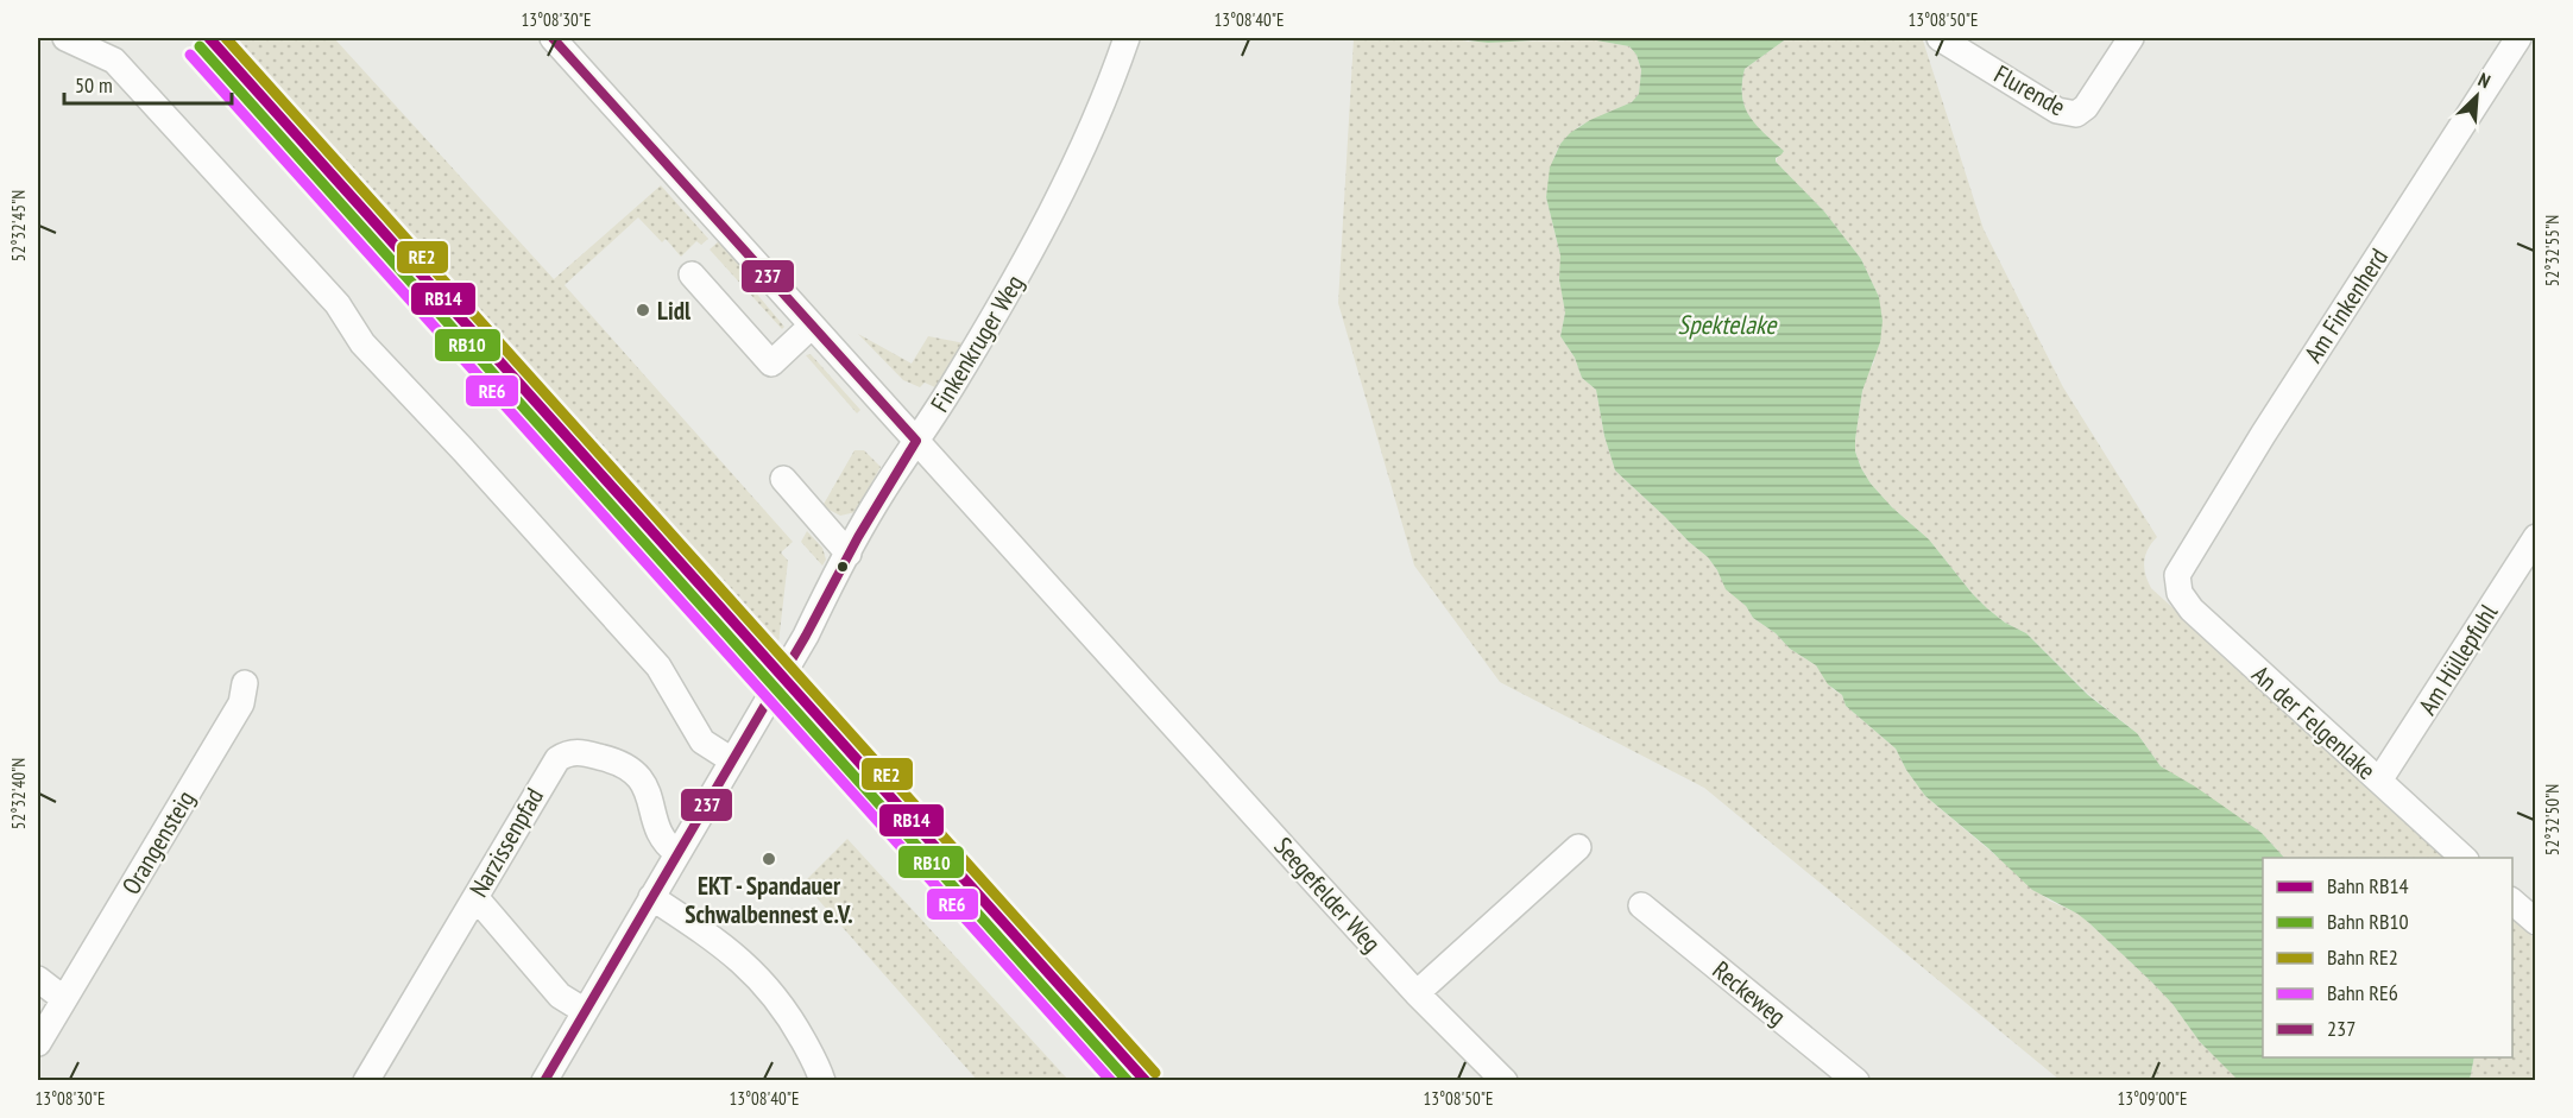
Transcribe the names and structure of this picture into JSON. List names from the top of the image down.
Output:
{
  "streets": {
    "street": [
      "Flurende",
      "Am Finkenherd",
      "Finkenkruger Weg",
      "Am Hüllepfuhl",
      "An der Felgenlake",
      "Orangensteig",
      "Narzissenpfad",
      "Seegefelder Weg",
      "Reckeweg"
    ]
  },
  "crossings": [
    ["Am Finkenherd", "An der Felgenlake"],
    ["Finkenkruger Weg", "Narzissenpfad"],
    ["Finkenkruger Weg", "Seegefelder Weg"],
    ["Am Hüllepfuhl", "An der Felgenlake"]
  ],
  "water": ["Spektelake"],
  "places": ["Lidl", "EKT - Spandauer Schwalbennest e.V."],
  "lines": [
    "rail line RB14",
    "rail line RE2",
    "transit line 237",
    "rail line RB10",
    "rail line RE6"
  ],
  "legend": [
    "Bahn RB14",
    "Bahn RB10",
    "Bahn RE2",
    "Bahn RE6",
    "237"
  ],
  "scale_bar": "50 m",
  "north": "top right",
  "coordinates": [
    "13°08'30\"E",
    "13°08'40\"E",
    "13°08'50\"E",
    "52°32'45\"N",
    "52°32'55\"N",
    "52°32'40\"N",
    "52°32'50\"N",
    "13°09'00\"E"
  ]
}
